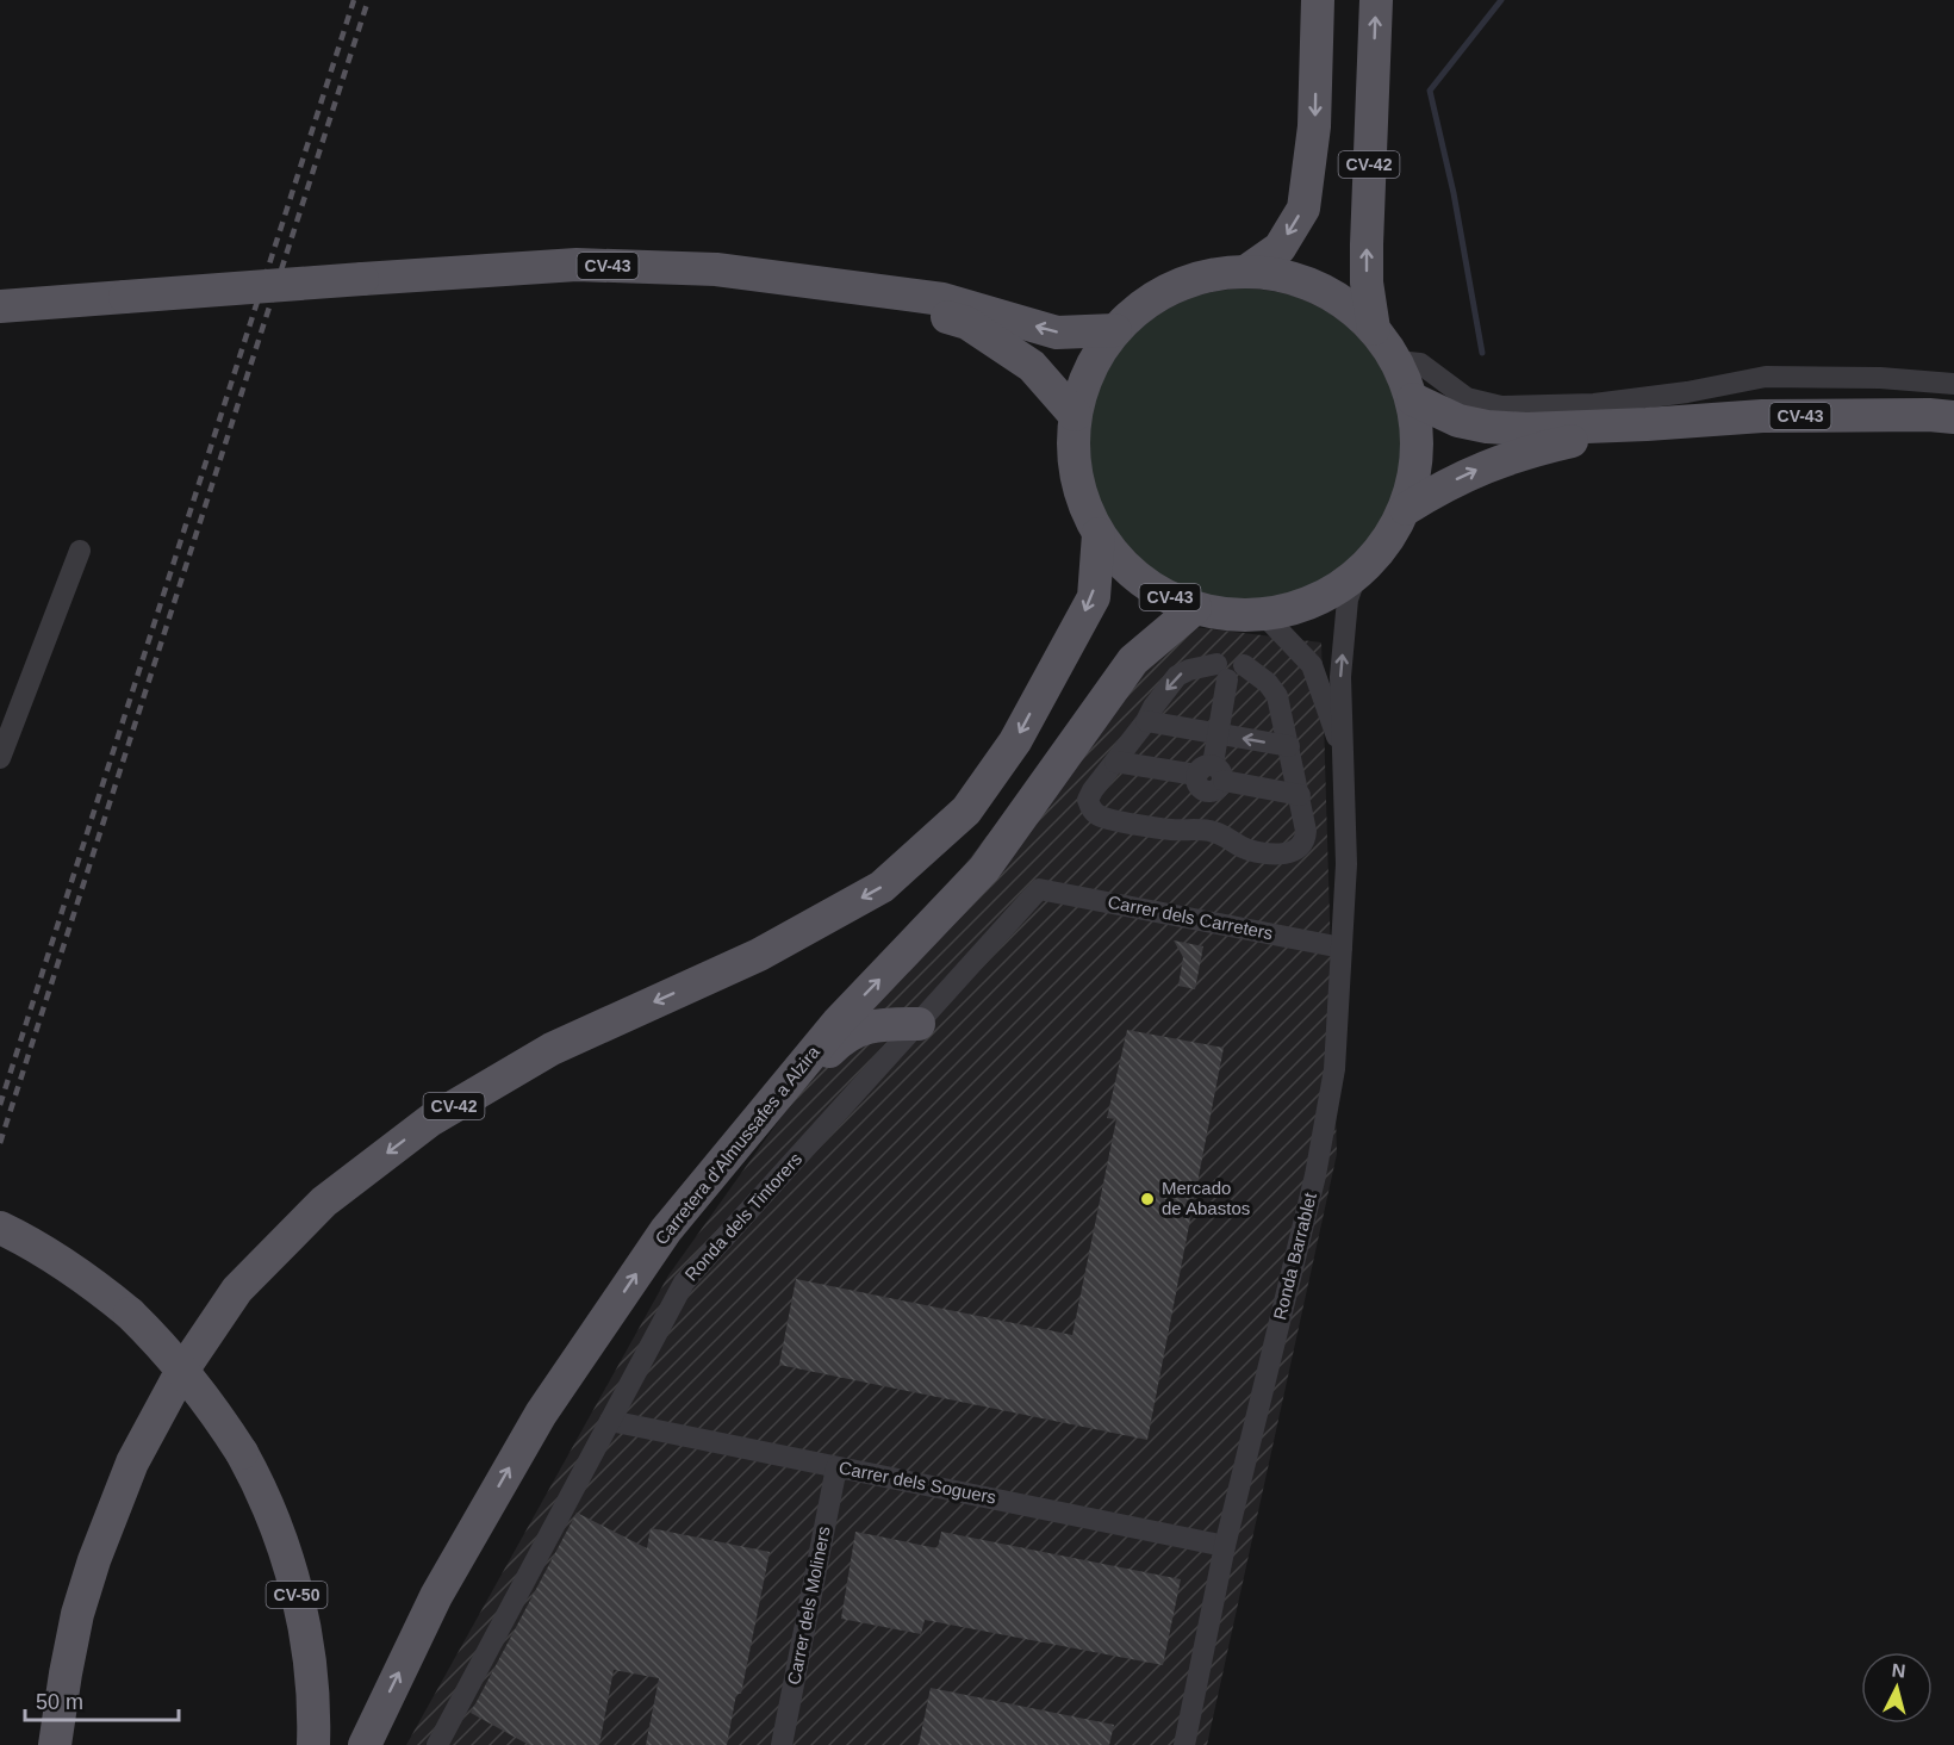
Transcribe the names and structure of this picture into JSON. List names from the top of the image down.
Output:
{
  "streets": {
    "main road": [
      "CV-42",
      "CV-43",
      "Carretera d'Almussafes a Alzira",
      "CV-50"
    ],
    "street": [
      "Carrer dels Carreters",
      "Ronda dels Tintorers",
      "Ronda Barrablet",
      "Carrer dels Soguers",
      "Carrer dels Moliners"
    ]
  },
  "crossings": [
    ["CV-42", "CV-43"],
    ["CV-43", "Carretera d'Almussafes a Alzira"],
    ["CV-43", "Ronda Barrablet"],
    ["Carrer dels Carreters", "Ronda dels Tintorers"],
    ["Carrer dels Carreters", "Ronda Barrablet"],
    ["Ronda dels Tintorers", "Carrer dels Soguers"],
    ["Ronda Barrablet", "Carrer dels Soguers"],
    ["Carrer dels Soguers", "Carrer dels Moliners"]
  ],
  "places": ["Mercado de Abastos"],
  "scale_bar": "50 m",
  "north": "top"
}
